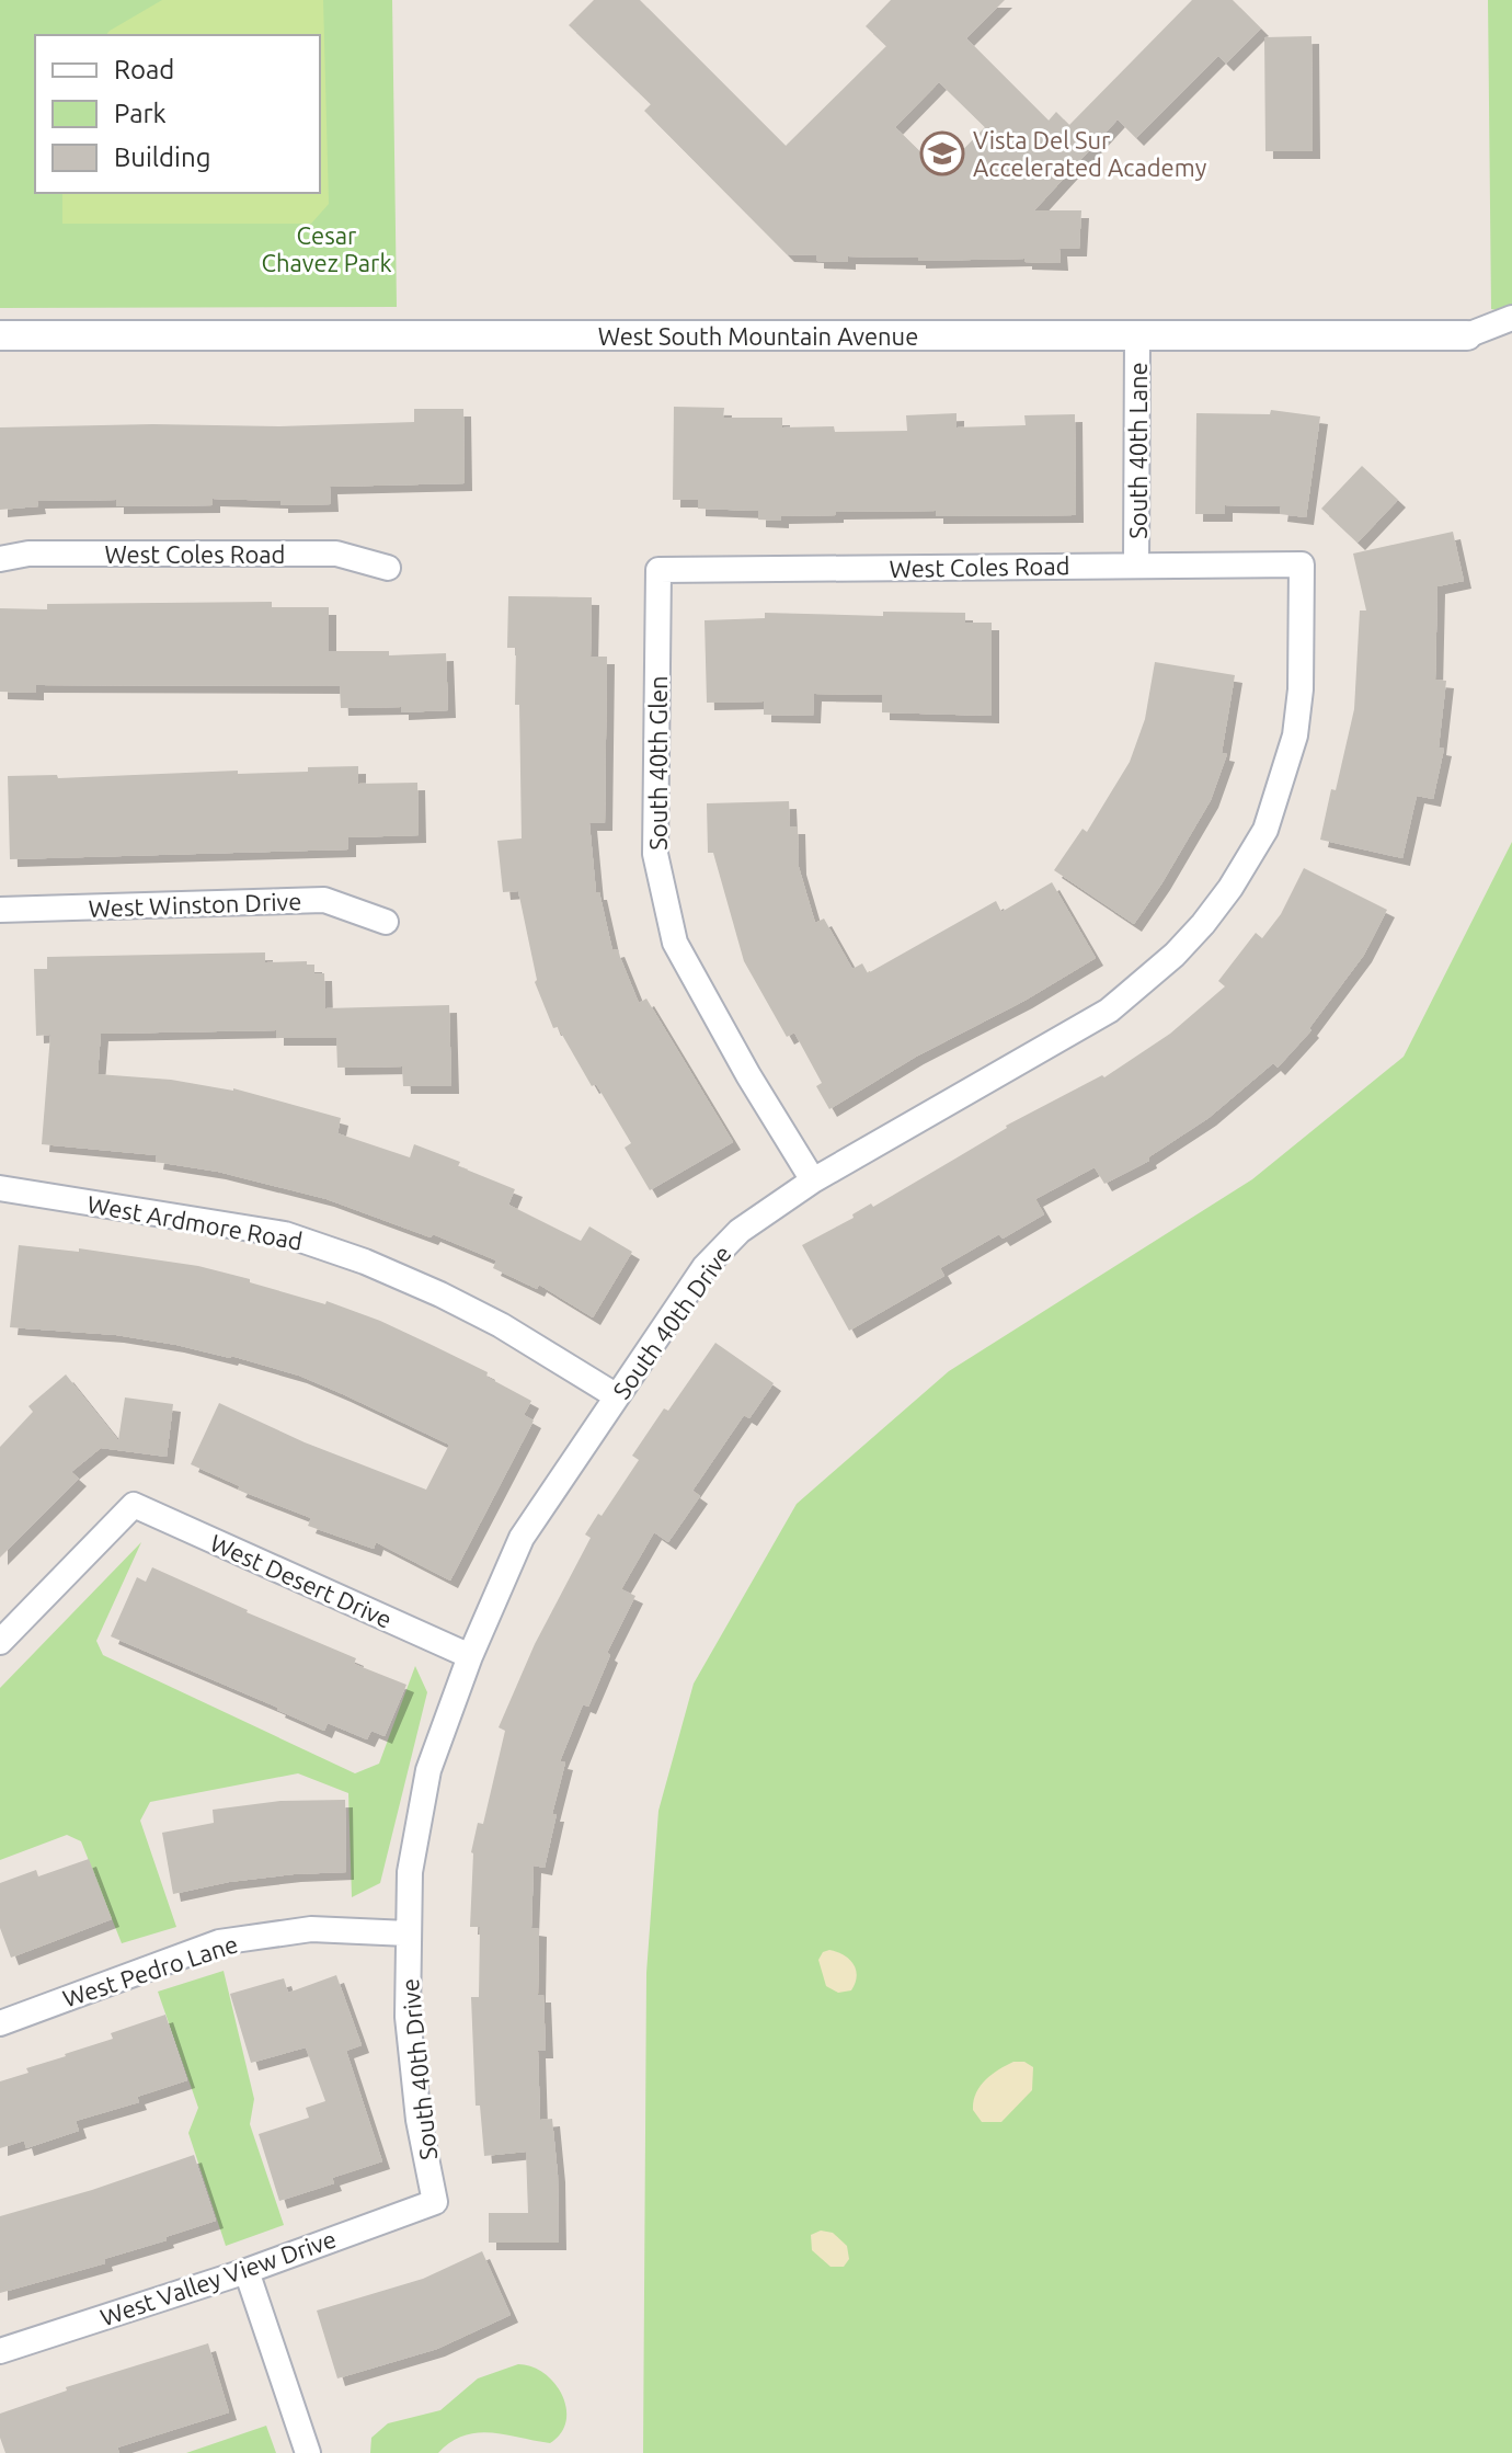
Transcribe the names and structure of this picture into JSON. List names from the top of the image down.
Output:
{
  "streets": {
    "street": [
      "West South Mountain Avenue",
      "South 40th Lane",
      "West Coles Road",
      "South 40th Glen",
      "West Winston Drive",
      "West Ardmore Road",
      "South 40th Drive",
      "West Desert Drive",
      "West Pedro Lane",
      "West Valley View Drive"
    ]
  },
  "crossings": [
    ["West South Mountain Avenue", "South 40th Lane"],
    ["South 40th Lane", "West Coles Road"],
    ["West Coles Road", "South 40th Glen"],
    ["West Coles Road", "South 40th Drive"],
    ["South 40th Glen", "South 40th Drive"],
    ["West Ardmore Road", "South 40th Drive"],
    ["South 40th Drive", "West Desert Drive"],
    ["South 40th Drive", "West Pedro Lane"],
    ["South 40th Drive", "West Valley View Drive"]
  ],
  "parks": ["Cesar Chavez Park"],
  "places": {
    "school or university": ["Vista Del Sur Accelerated Academy"]
  },
  "legend": ["Road", "Park", "Building"]
}
